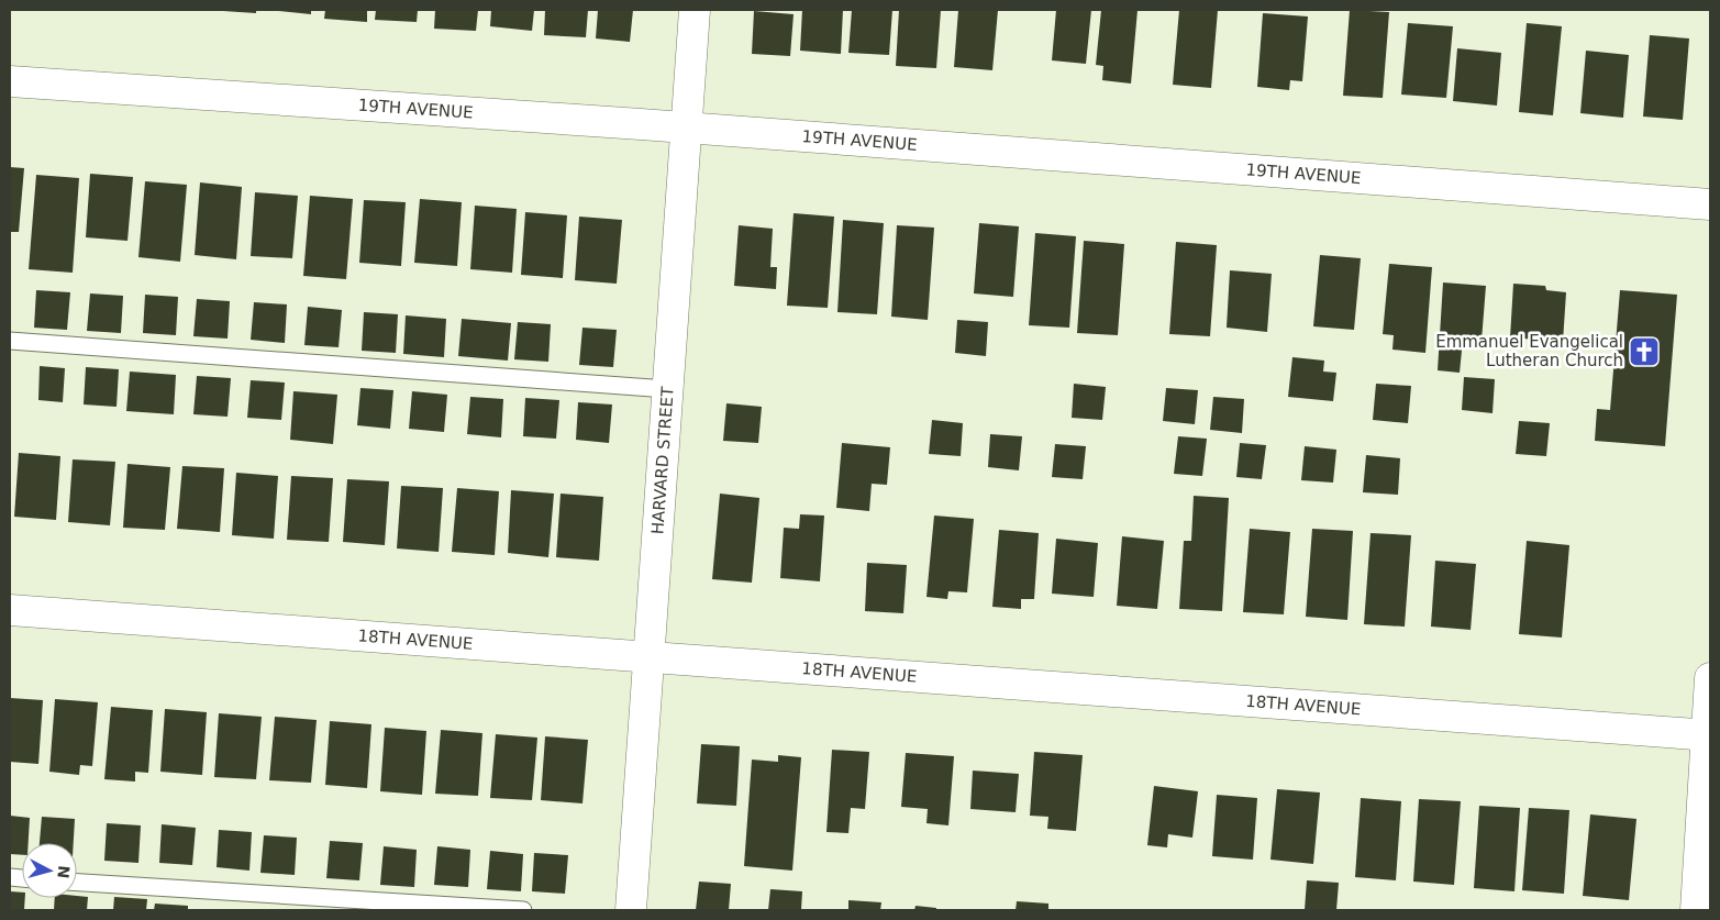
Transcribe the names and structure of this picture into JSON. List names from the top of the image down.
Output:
{
  "streets": {
    "street": ["19TH AVENUE", "HARVARD STREET", "18TH AVENUE"]
  },
  "crossings": [
    ["19TH AVENUE", "HARVARD STREET"],
    ["HARVARD STREET", "18TH AVENUE"]
  ],
  "places": {
    "church": ["Emmanuel Evangelical Lutheran Church"]
  },
  "north": "right"
}
